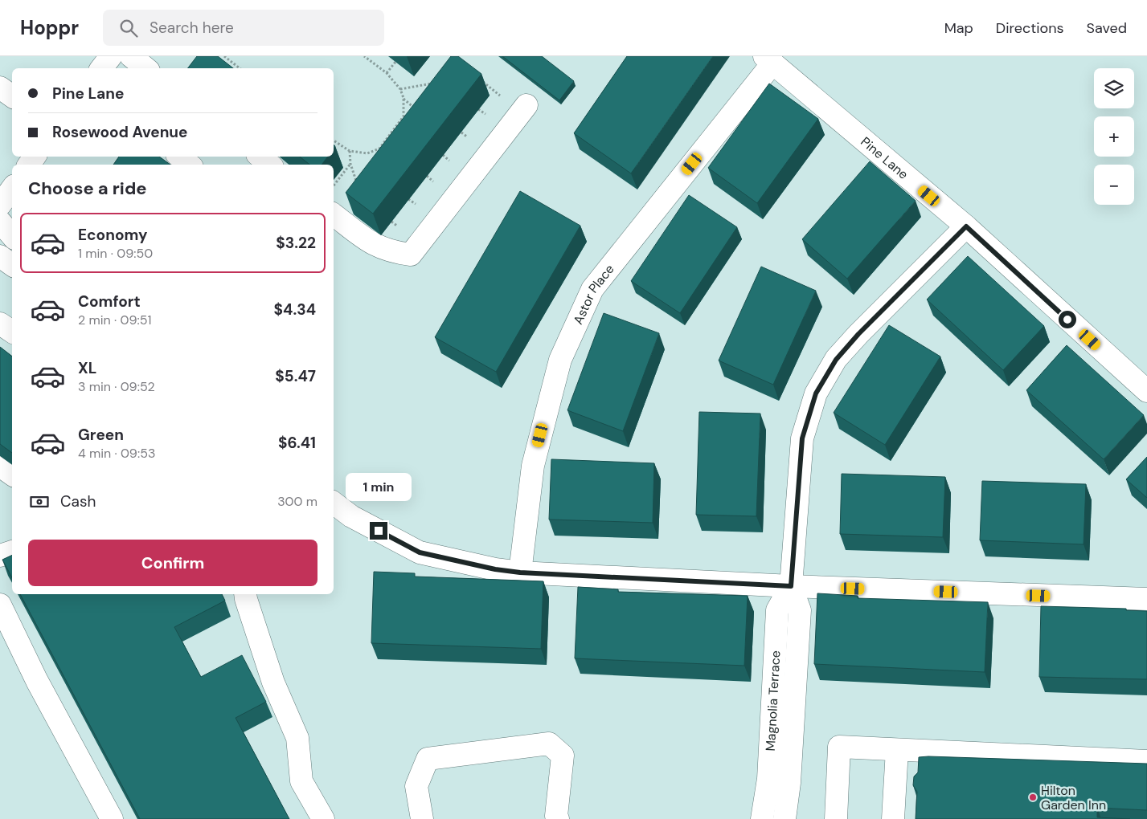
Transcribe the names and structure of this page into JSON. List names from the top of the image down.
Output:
{
  "streets": {
    "street": ["Pine Lane", "Astor Place", "Magnolia Terrace"]
  },
  "crossings": [
    ["Pine Lane", "Astor Place"],
    ["Pine Lane", "Magnolia Terrace"]
  ],
  "places": ["Hilton Garden Inn"],
  "page": {
    "header": "Hoppr",
    "search": "Search here",
    "nav": ["Map", "Directions", "Saved"],
    "map_buttons": ["+", "−"],
    "banner": ["Pine Lane", "Rosewood Avenue"],
    "heading": "Choose a ride",
    "list": [
      {
        "name": "Economy",
        "note": "1 min · 09:50",
        "value": "$3.22"
      },
      {
        "name": "Comfort",
        "note": "2 min · 09:51",
        "value": "$4.34"
      },
      {
        "name": "XL",
        "note": "3 min · 09:52",
        "value": "$5.47"
      },
      {
        "name": "Green",
        "note": "4 min · 09:53",
        "value": "$6.41"
      }
    ],
    "bubble": "1 min",
    "pay": ["Cash", "300 m"],
    "buttons": "Confirm"
  }
}
